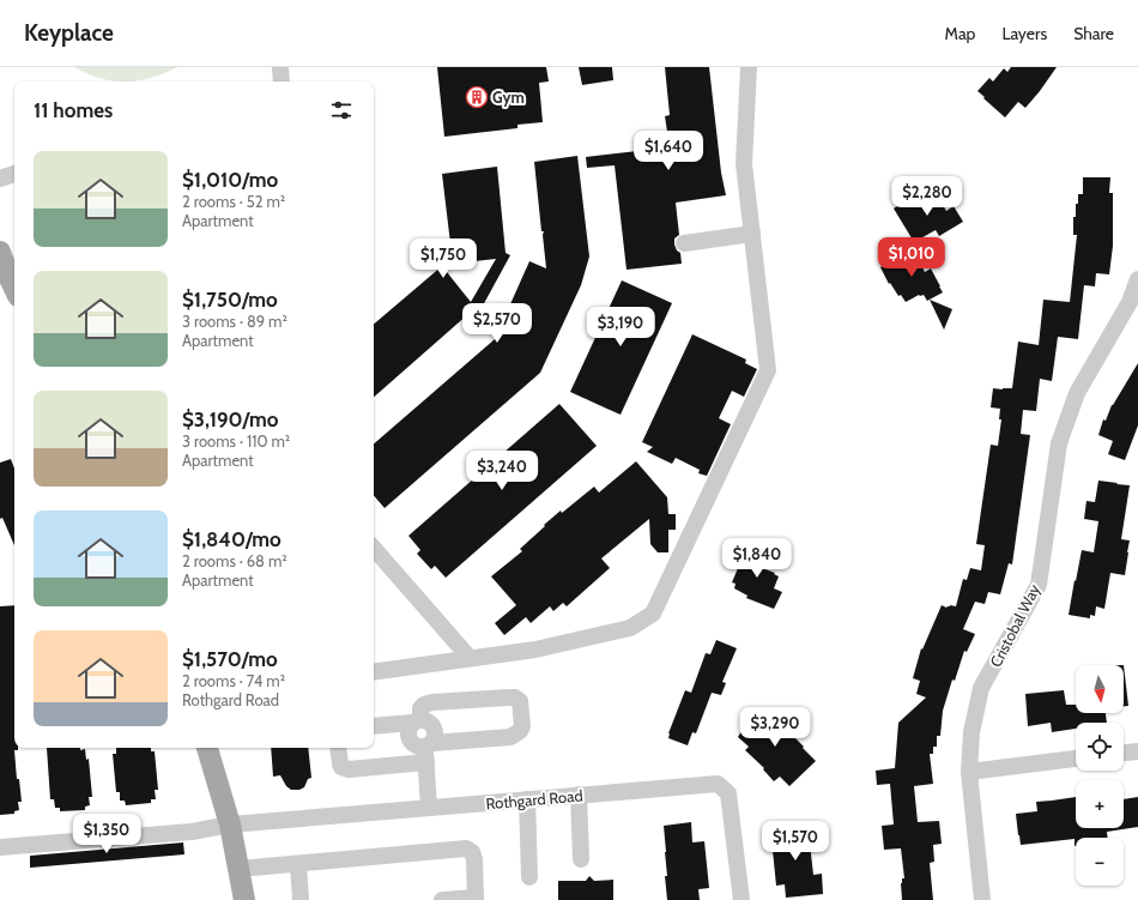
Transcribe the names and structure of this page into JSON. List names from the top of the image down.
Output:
{
  "streets": {
    "street": ["Cristobal Way", "Rothgard Road"]
  },
  "places": {
    "building": ["Gym"]
  },
  "north": "bottom",
  "page": {
    "header": "Keyplace",
    "nav": ["Map", "Layers", "Share"],
    "heading": "11 homes",
    "price": [
      "$1,640",
      "$2,280",
      "$1,010",
      "$1,750",
      "$2,570",
      "$3,190",
      "$3,240",
      "$1,840",
      "$3,290",
      "$1,350",
      "$1,570"
    ],
    "list": [
      {
        "name": "$1,010/mo",
        "note": "2 rooms · 52 m² · Apartment"
      },
      {
        "name": "$1,750/mo",
        "note": "3 rooms · 89 m² · Apartment"
      },
      {
        "name": "$3,190/mo",
        "note": "3 rooms · 110 m² · Apartment"
      },
      {
        "name": "$1,840/mo",
        "note": "2 rooms · 68 m² · Apartment"
      },
      {
        "name": "$1,570/mo",
        "note": "2 rooms · 74 m² · Rothgard Road"
      }
    ],
    "map_buttons": ["+", "−"]
  }
}
